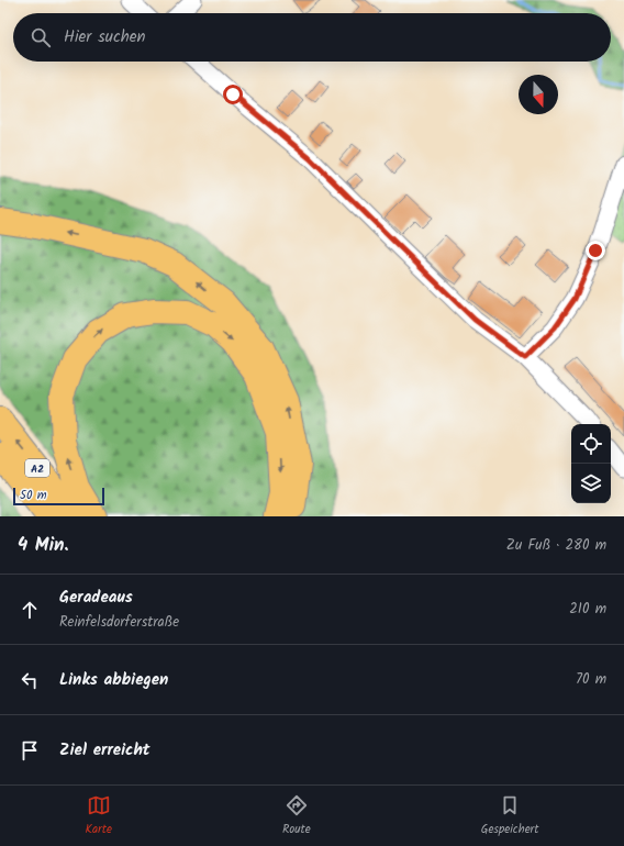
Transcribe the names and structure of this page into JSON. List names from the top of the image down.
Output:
{
  "streets": {
    "highway": ["A2"]
  },
  "scale_bar": "50 m",
  "north": "bottom",
  "page": {
    "search": "Hier suchen",
    "scale": "50 m",
    "heading": ["4 Min.", "Zu Fuß · 280 m"],
    "list": [
      ["Geradeaus", "Reinfelsdorferstraße", "210 m"],
      ["Links abbiegen", "70 m"],
      "Ziel erreicht"
    ],
    "nav": ["Karte", "Route", "Gespeichert"]
  }
}
